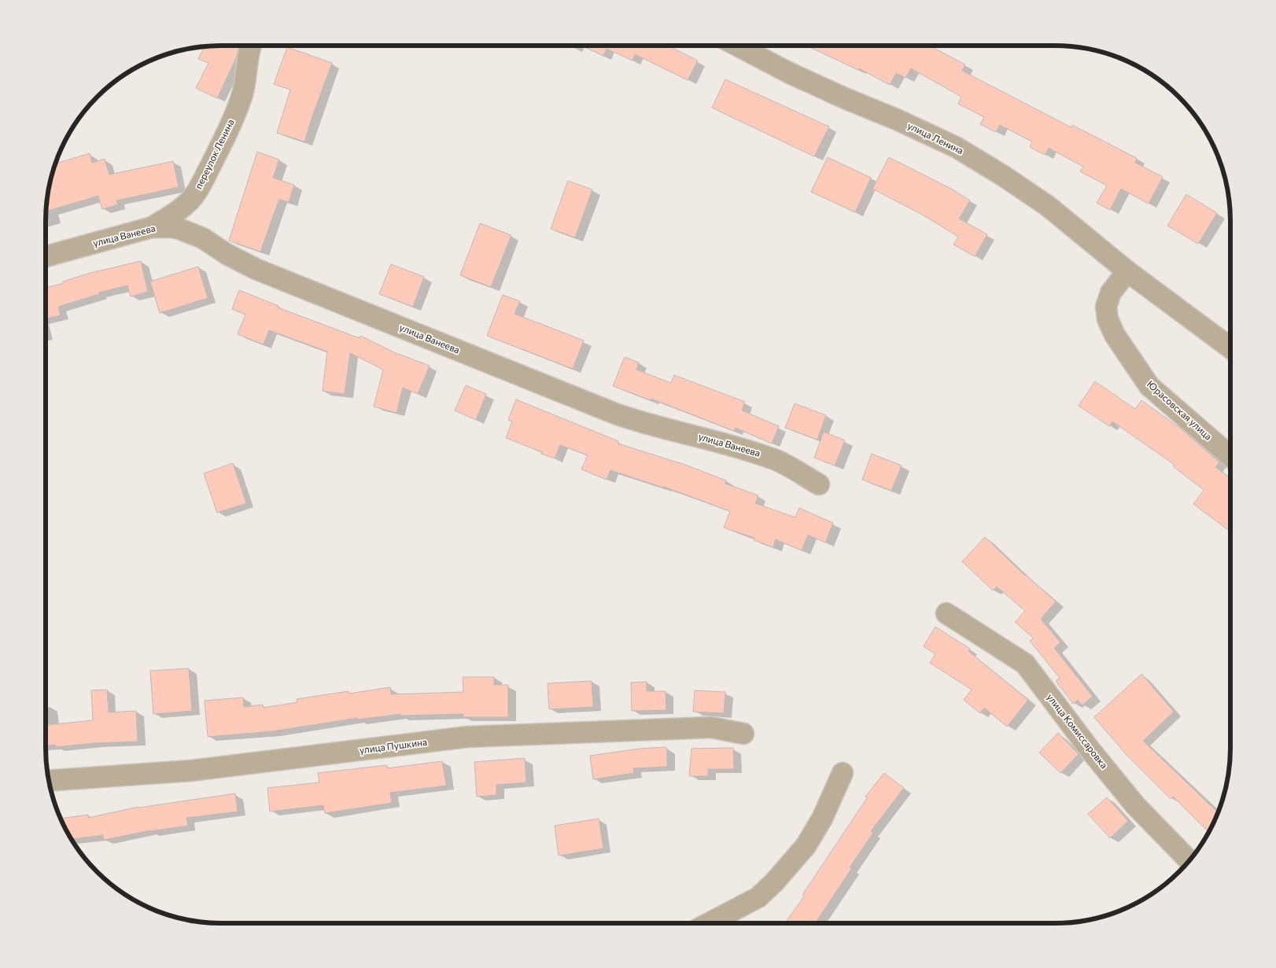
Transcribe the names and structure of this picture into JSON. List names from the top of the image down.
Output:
{
  "streets": {
    "street": [
      "улица Ленина",
      "переулок Ленина",
      "улица Ванеева",
      "Юрасовская улица",
      "улица Комиссаровка",
      "улица Пушкина"
    ]
  },
  "crossings": [
    ["улица Ленина", "Юрасовская улица"],
    ["переулок Ленина", "улица Ванеева"]
  ]
}
